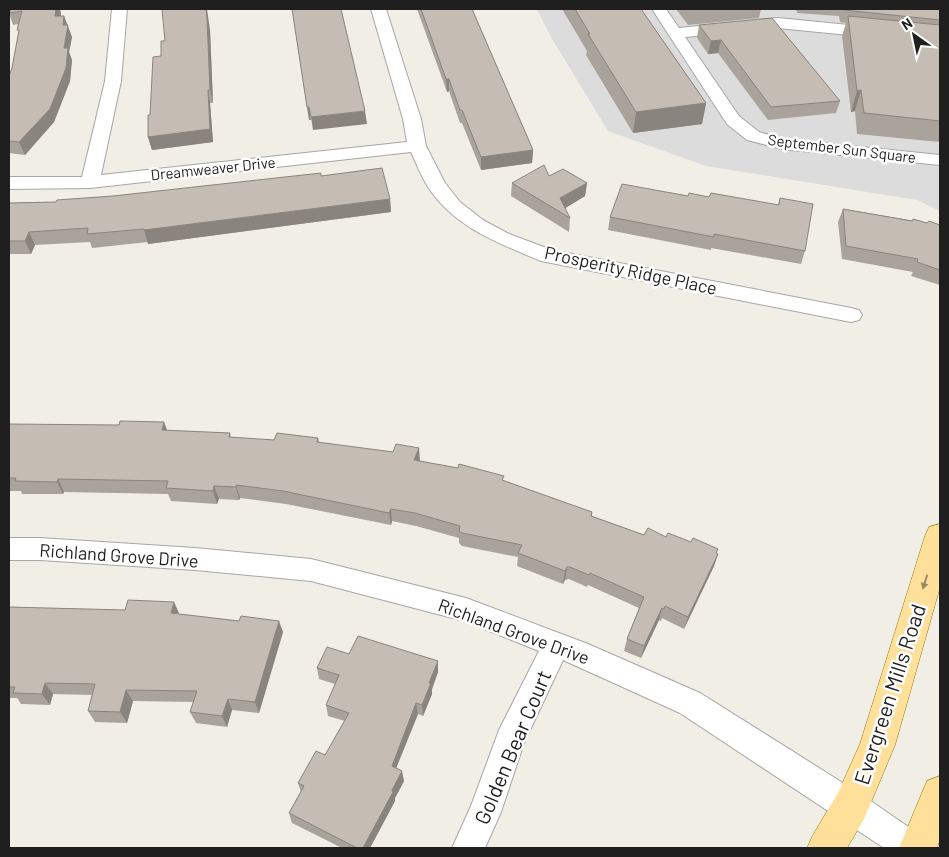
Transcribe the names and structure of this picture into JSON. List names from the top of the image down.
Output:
{
  "streets": {
    "main road": ["Evergreen Mills Road"],
    "street": [
      "September Sun Square",
      "Dreamweaver Drive",
      "Prosperity Ridge Place",
      "Richland Grove Drive",
      "Golden Bear Court"
    ]
  },
  "crossings": [
    ["Dreamweaver Drive", "Prosperity Ridge Place"],
    ["Richland Grove Drive", "Evergreen Mills Road"],
    ["Richland Grove Drive", "Golden Bear Court"]
  ],
  "one_way": ["Evergreen Mills Road"],
  "north": "top left"
}
